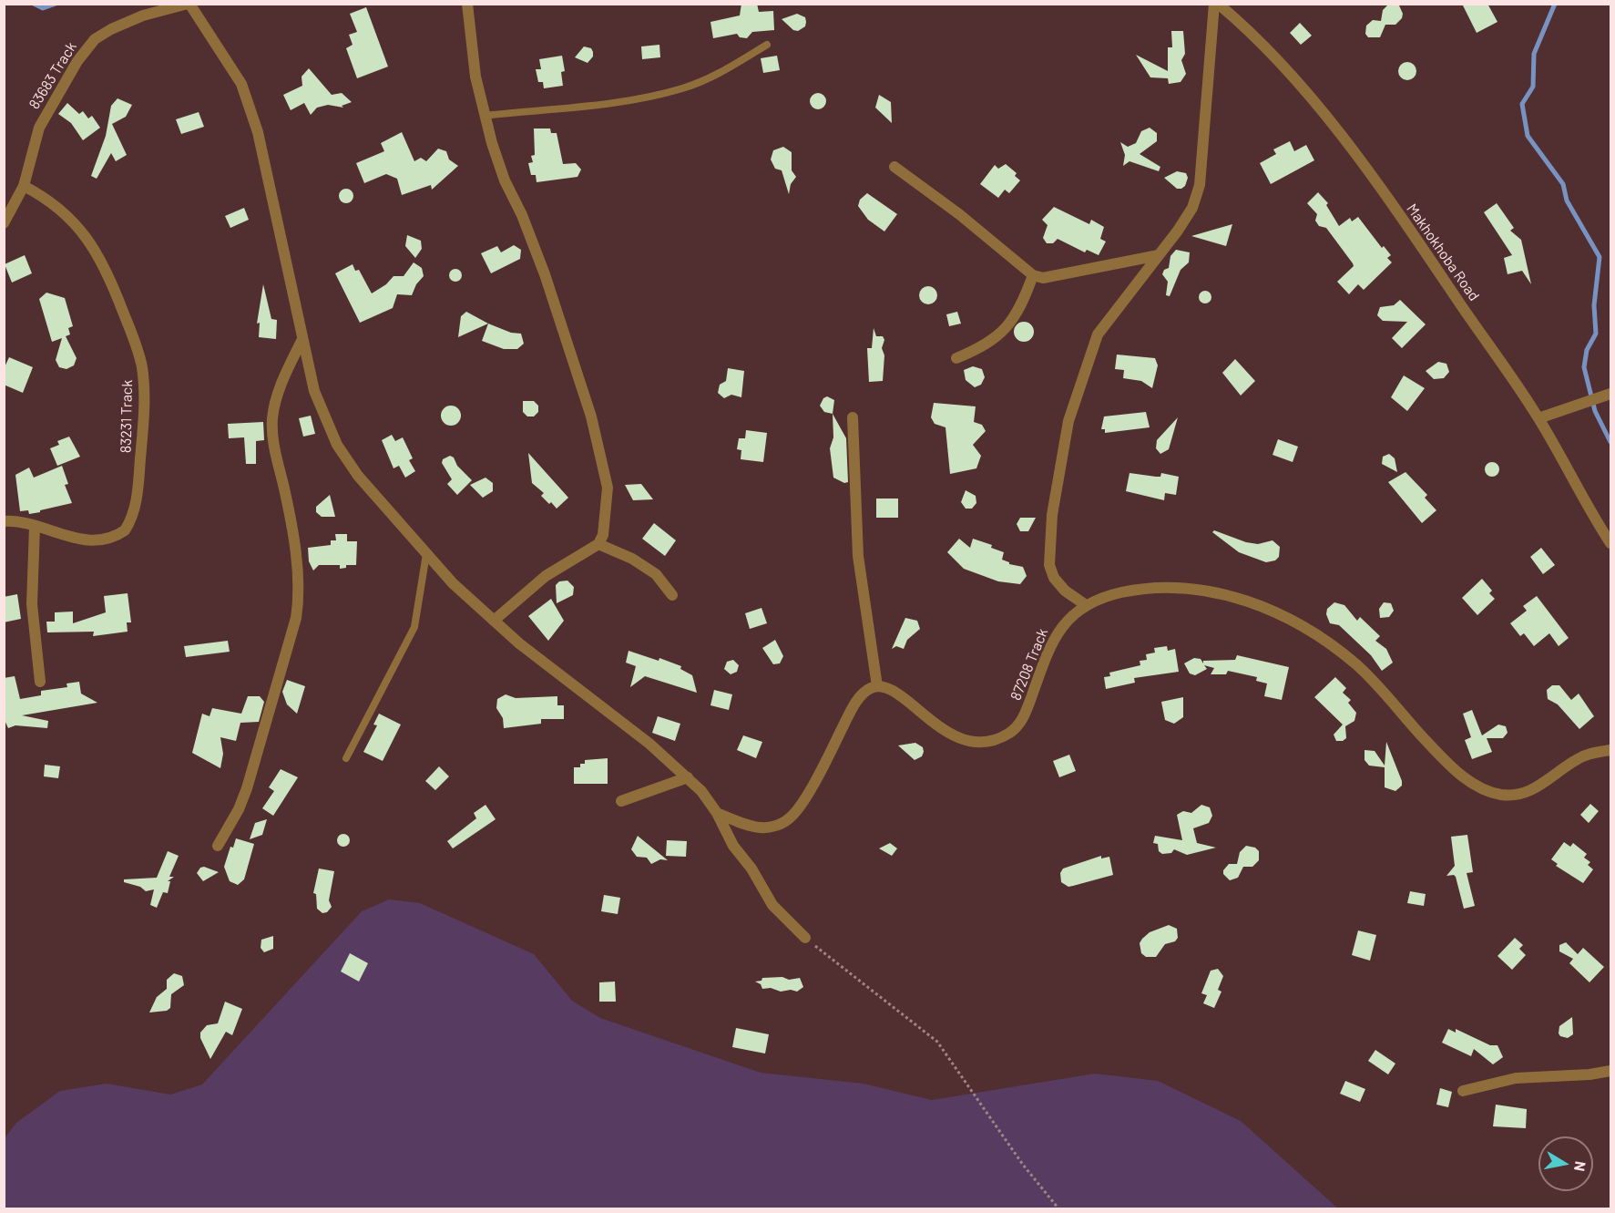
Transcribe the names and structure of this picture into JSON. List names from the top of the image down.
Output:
{
  "streets": {
    "street": [
      "83683 Track",
      "Makhokhoba Road",
      "83231 Track",
      "87208 Track"
    ]
  },
  "crossings": [
    ["83683 Track", "83231 Track"]
  ],
  "north": "right"
}
